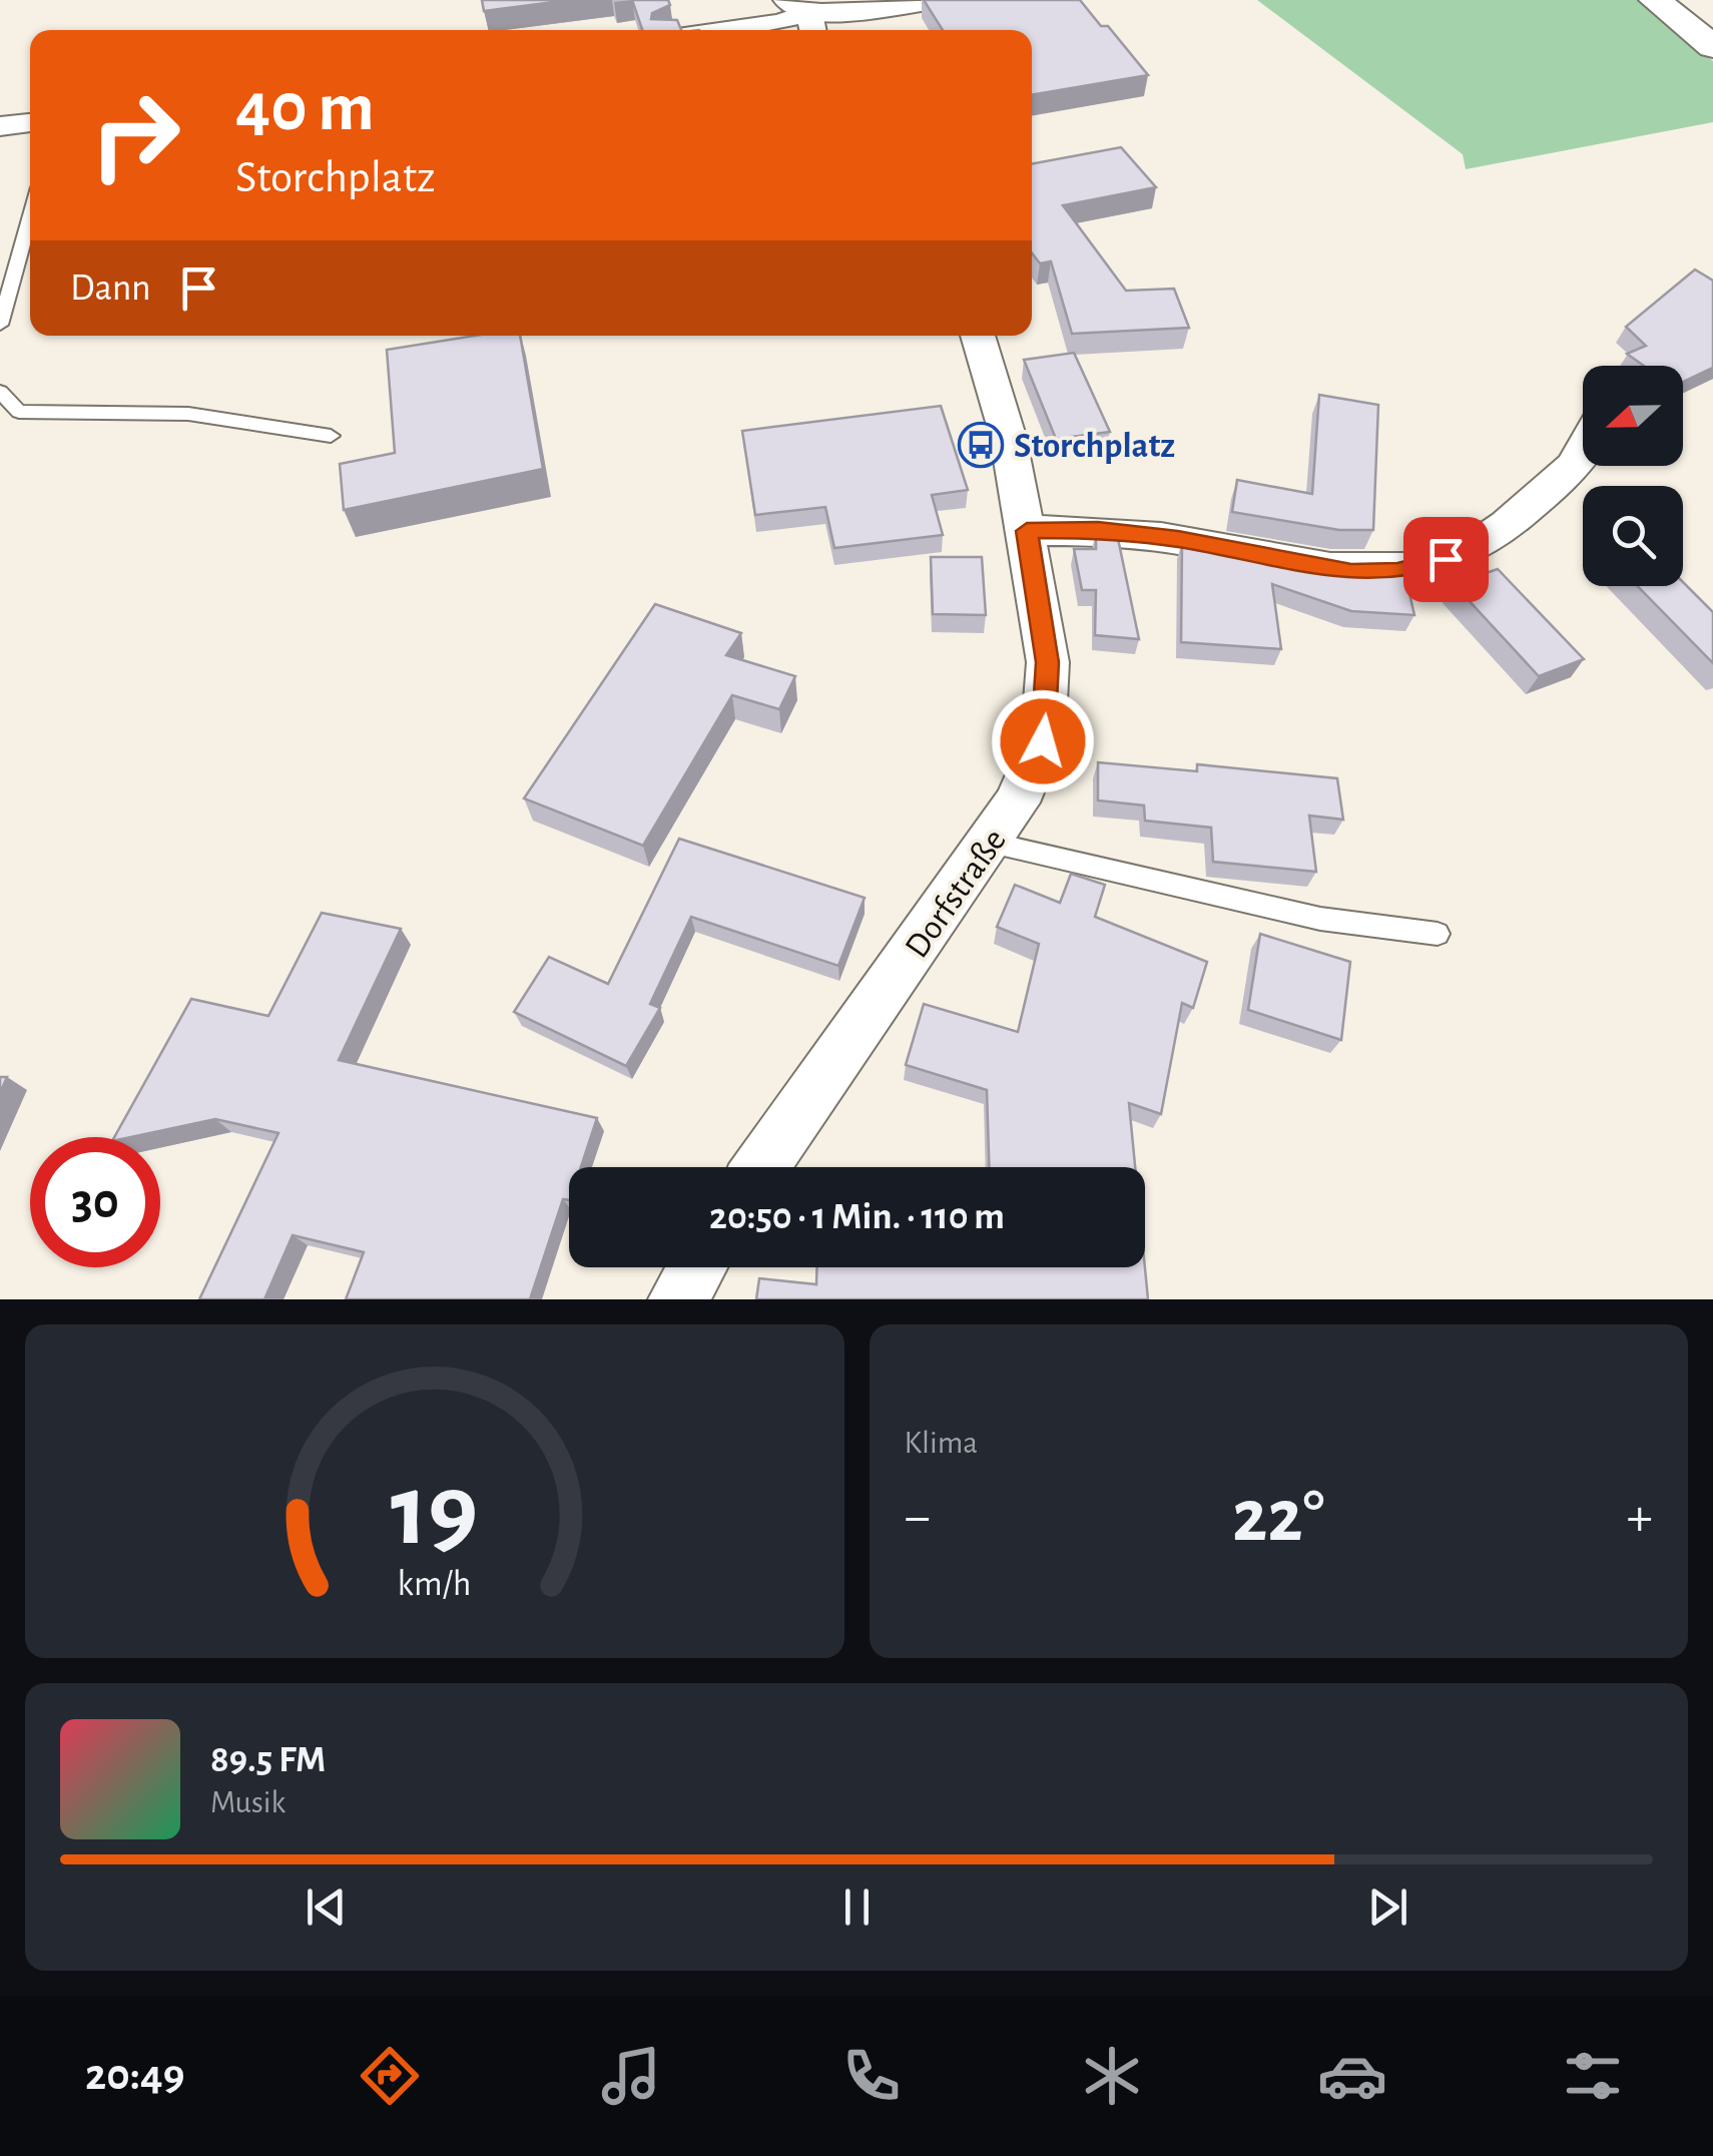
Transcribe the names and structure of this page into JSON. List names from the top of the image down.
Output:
{
  "streets": {
    "street": ["Dorfstraße"]
  },
  "places": {
    "bus stop": ["Storchplatz"]
  },
  "north": "left",
  "page": {
    "turn": ["40 m", "Storchplatz"],
    "then": "Dann",
    "limit": "30",
    "trip": "20:50 · 1 Min. · 110 m",
    "tile": "Klima",
    "heat": ["−", "22°", "+"],
    "song": ["89.5 FM", "Musik"],
    "tabs": "20:49",
    "gauge": ["19", "km/h"]
  }
}
